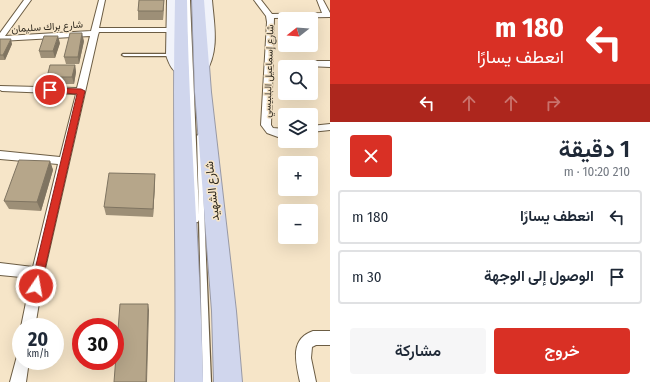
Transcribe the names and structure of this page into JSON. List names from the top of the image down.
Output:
{
  "streets": {
    "highway": ["شارع الشهيد"],
    "street": ["شارع براك سليمان", "شارع إسماعيل البلبيسي"]
  },
  "north": "left",
  "page": {
    "turn": ["180 m", "انعطف يسارًا"],
    "map_buttons": ["+", "−"],
    "heading": ["1 دقيقة", "210 m · 10:20"],
    "list": [
      {
        "name": "انعطف يسارًا",
        "value": "180 m"
      },
      {
        "name": "الوصول إلى الوجهة",
        "value": "30 m"
      }
    ],
    "speed": "20 km/h",
    "limit": "30",
    "buttons": ["خروج", "مشاركة"]
  }
}
